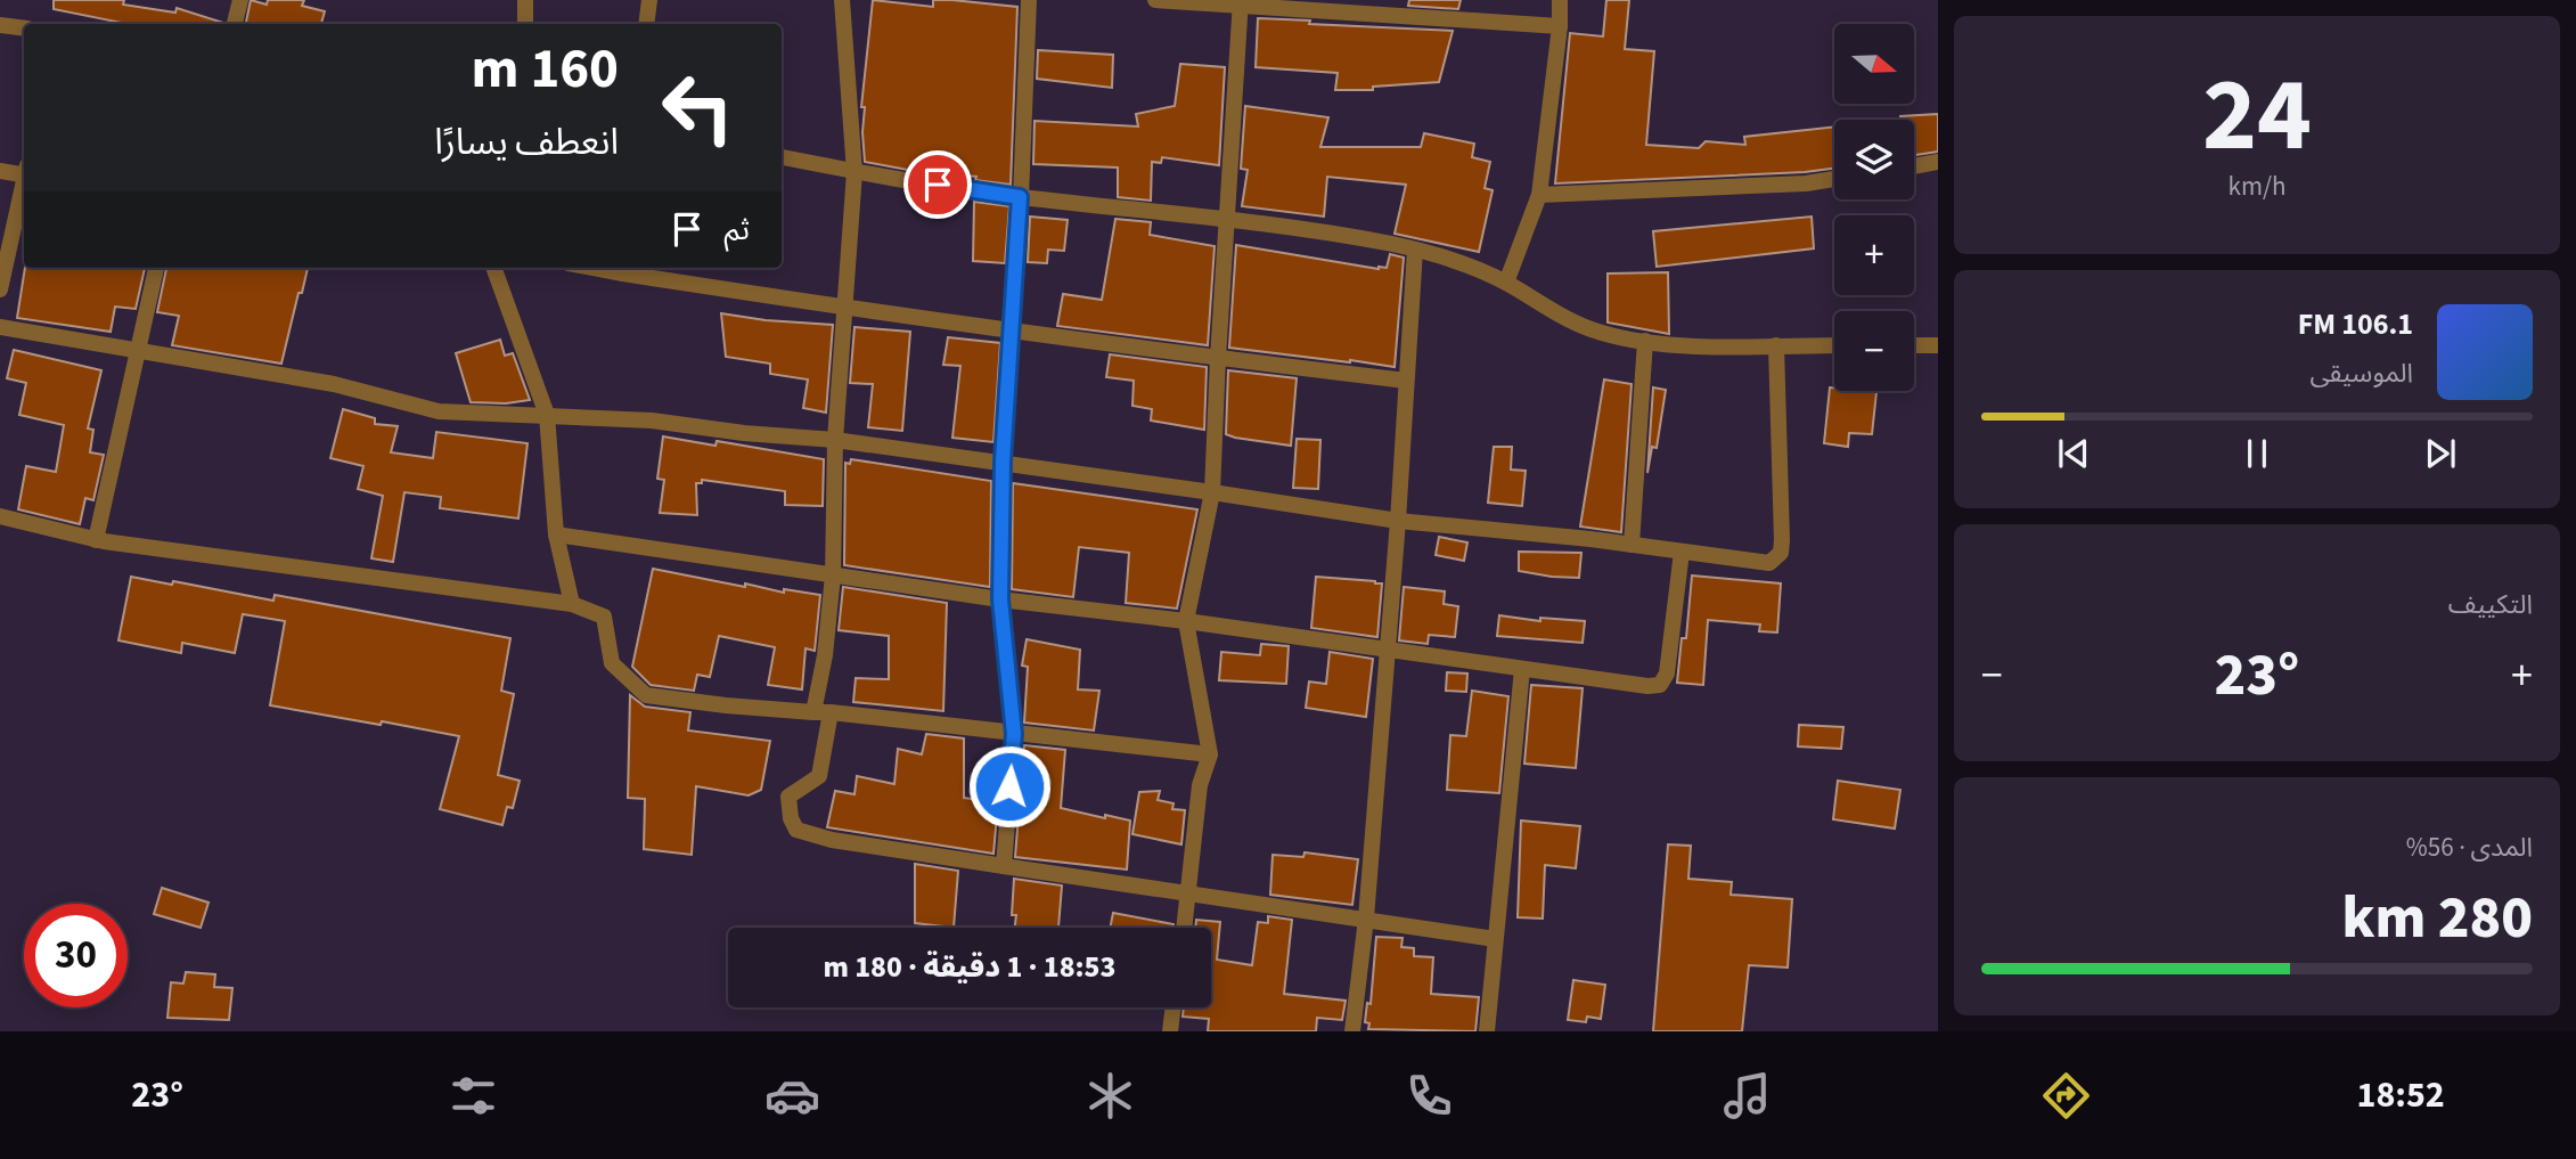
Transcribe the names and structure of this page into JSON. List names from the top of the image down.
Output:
{
  "north": "right",
  "page": {
    "tile": [
      ["24", "km/h"],
      "التكييف",
      ["المدى · 56%", "280 km"]
    ],
    "map_buttons": ["+", "−"],
    "turn": ["160 m", "انعطف يسارًا"],
    "then": "ثم",
    "song": ["106.1 FM", "الموسيقى"],
    "heat": ["−", "23°", "+"],
    "limit": "30",
    "trip": "18:53 · 1 دقيقة · 180 m",
    "tabs": ["18:52", "23°"]
  }
}
